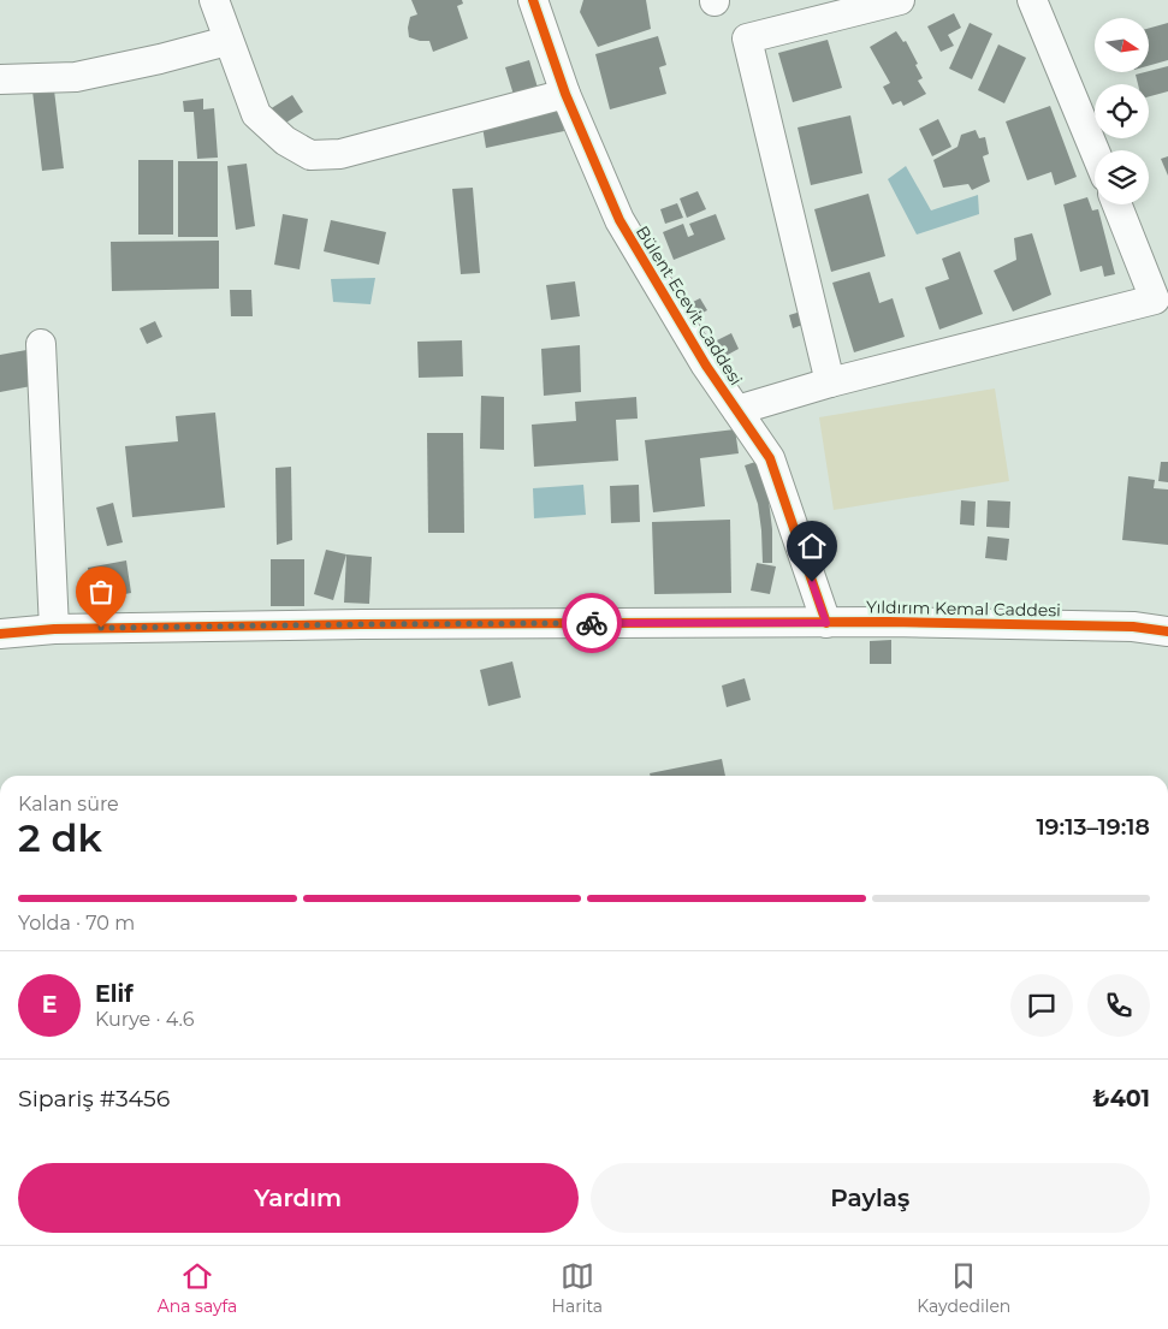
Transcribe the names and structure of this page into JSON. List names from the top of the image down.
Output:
{
  "streets": {
    "street": ["Bülent Ecevit Caddesi", "Yıldırım Kemal Caddesi"]
  },
  "crossings": [
    ["Bülent Ecevit Caddesi", "Yıldırım Kemal Caddesi"]
  ],
  "north": "right",
  "page": {
    "heading": ["2 dk", "Kalan süre", "19:13–19:18"],
    "panel": [
      "Elif",
      "Kurye · 4.6",
      "Sipariş #3456",
      "₺401"
    ],
    "bar": "Yolda · 70 m",
    "round": "E",
    "buttons": ["Yardım", "Paylaş"],
    "tabs": ["Ana sayfa", "Harita", "Kaydedilen"]
  }
}
